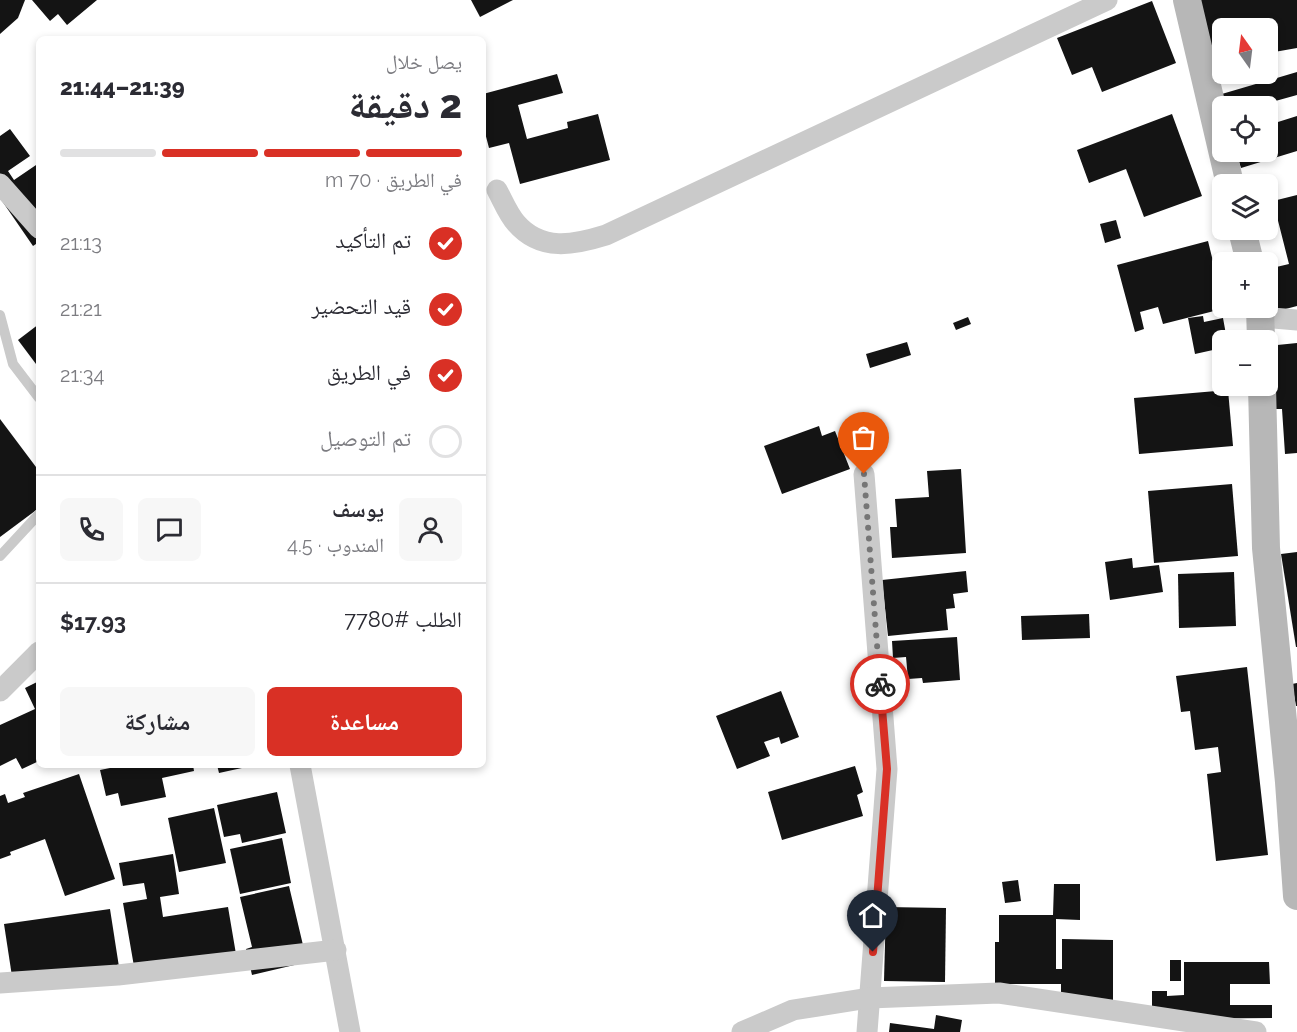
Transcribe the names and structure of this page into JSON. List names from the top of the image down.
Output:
{
  "north": "top",
  "page": {
    "map_buttons": ["+", "−"],
    "heading": ["2 دقيقة", "يصل خلال", "21:39–21:44"],
    "panel": [
      "يوسف",
      "المندوب · 4.5",
      "الطلب #7780",
      "$17.93"
    ],
    "bar": "في الطريق · 70 m",
    "list": [
      ["تم التأكيد", "21:13"],
      ["قيد التحضير", "21:21"],
      ["في الطريق", "21:34"],
      "تم التوصيل"
    ],
    "buttons": ["مساعدة", "مشاركة"]
  }
}
